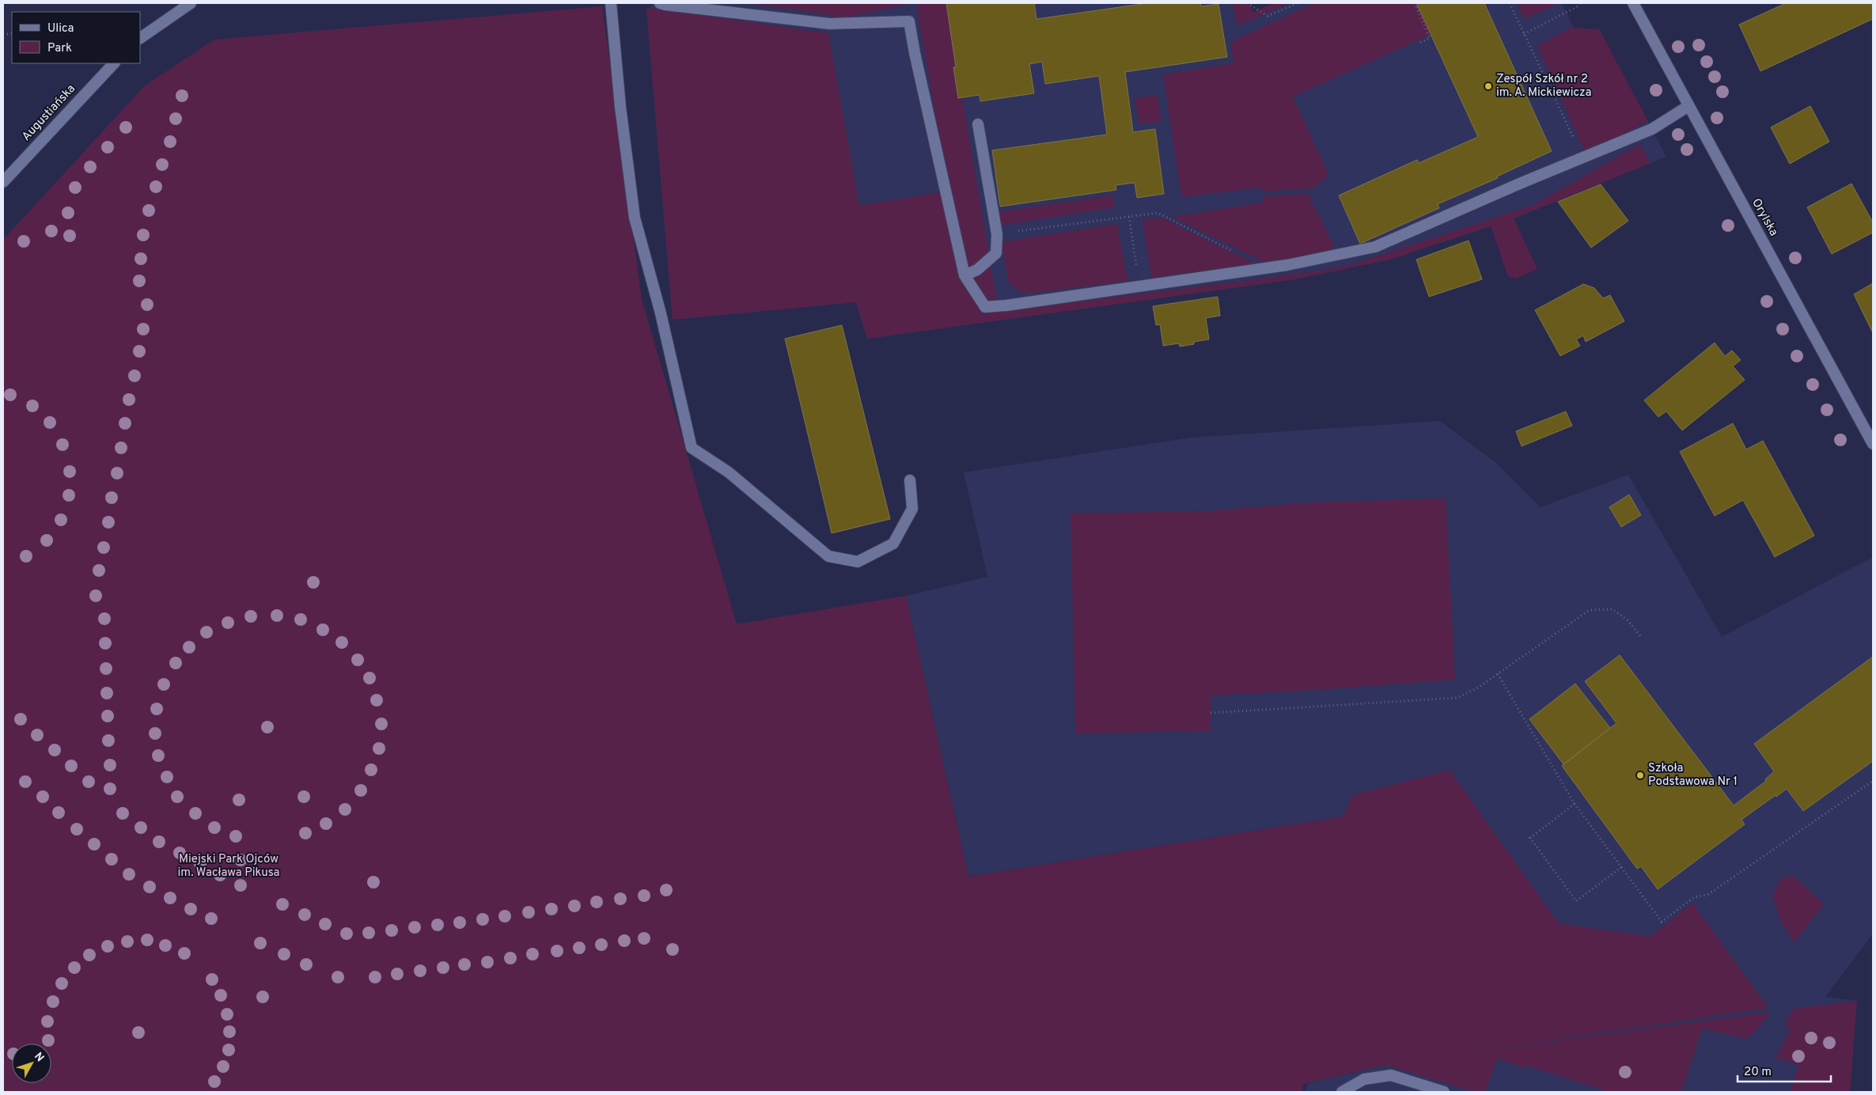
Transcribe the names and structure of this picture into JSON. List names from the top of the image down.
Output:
{
  "streets": {
    "street": ["Augustiańska", "Orylska"]
  },
  "parks": ["Miejski Park Ojców im. Wacława Pikusa"],
  "places": ["Zespół Szkół nr 2 im. A. Mickiewicza", "Szkoła Podstawowa Nr 1"],
  "legend": ["Ulica", "Park"],
  "scale_bar": "20 m",
  "north": "top right"
}
